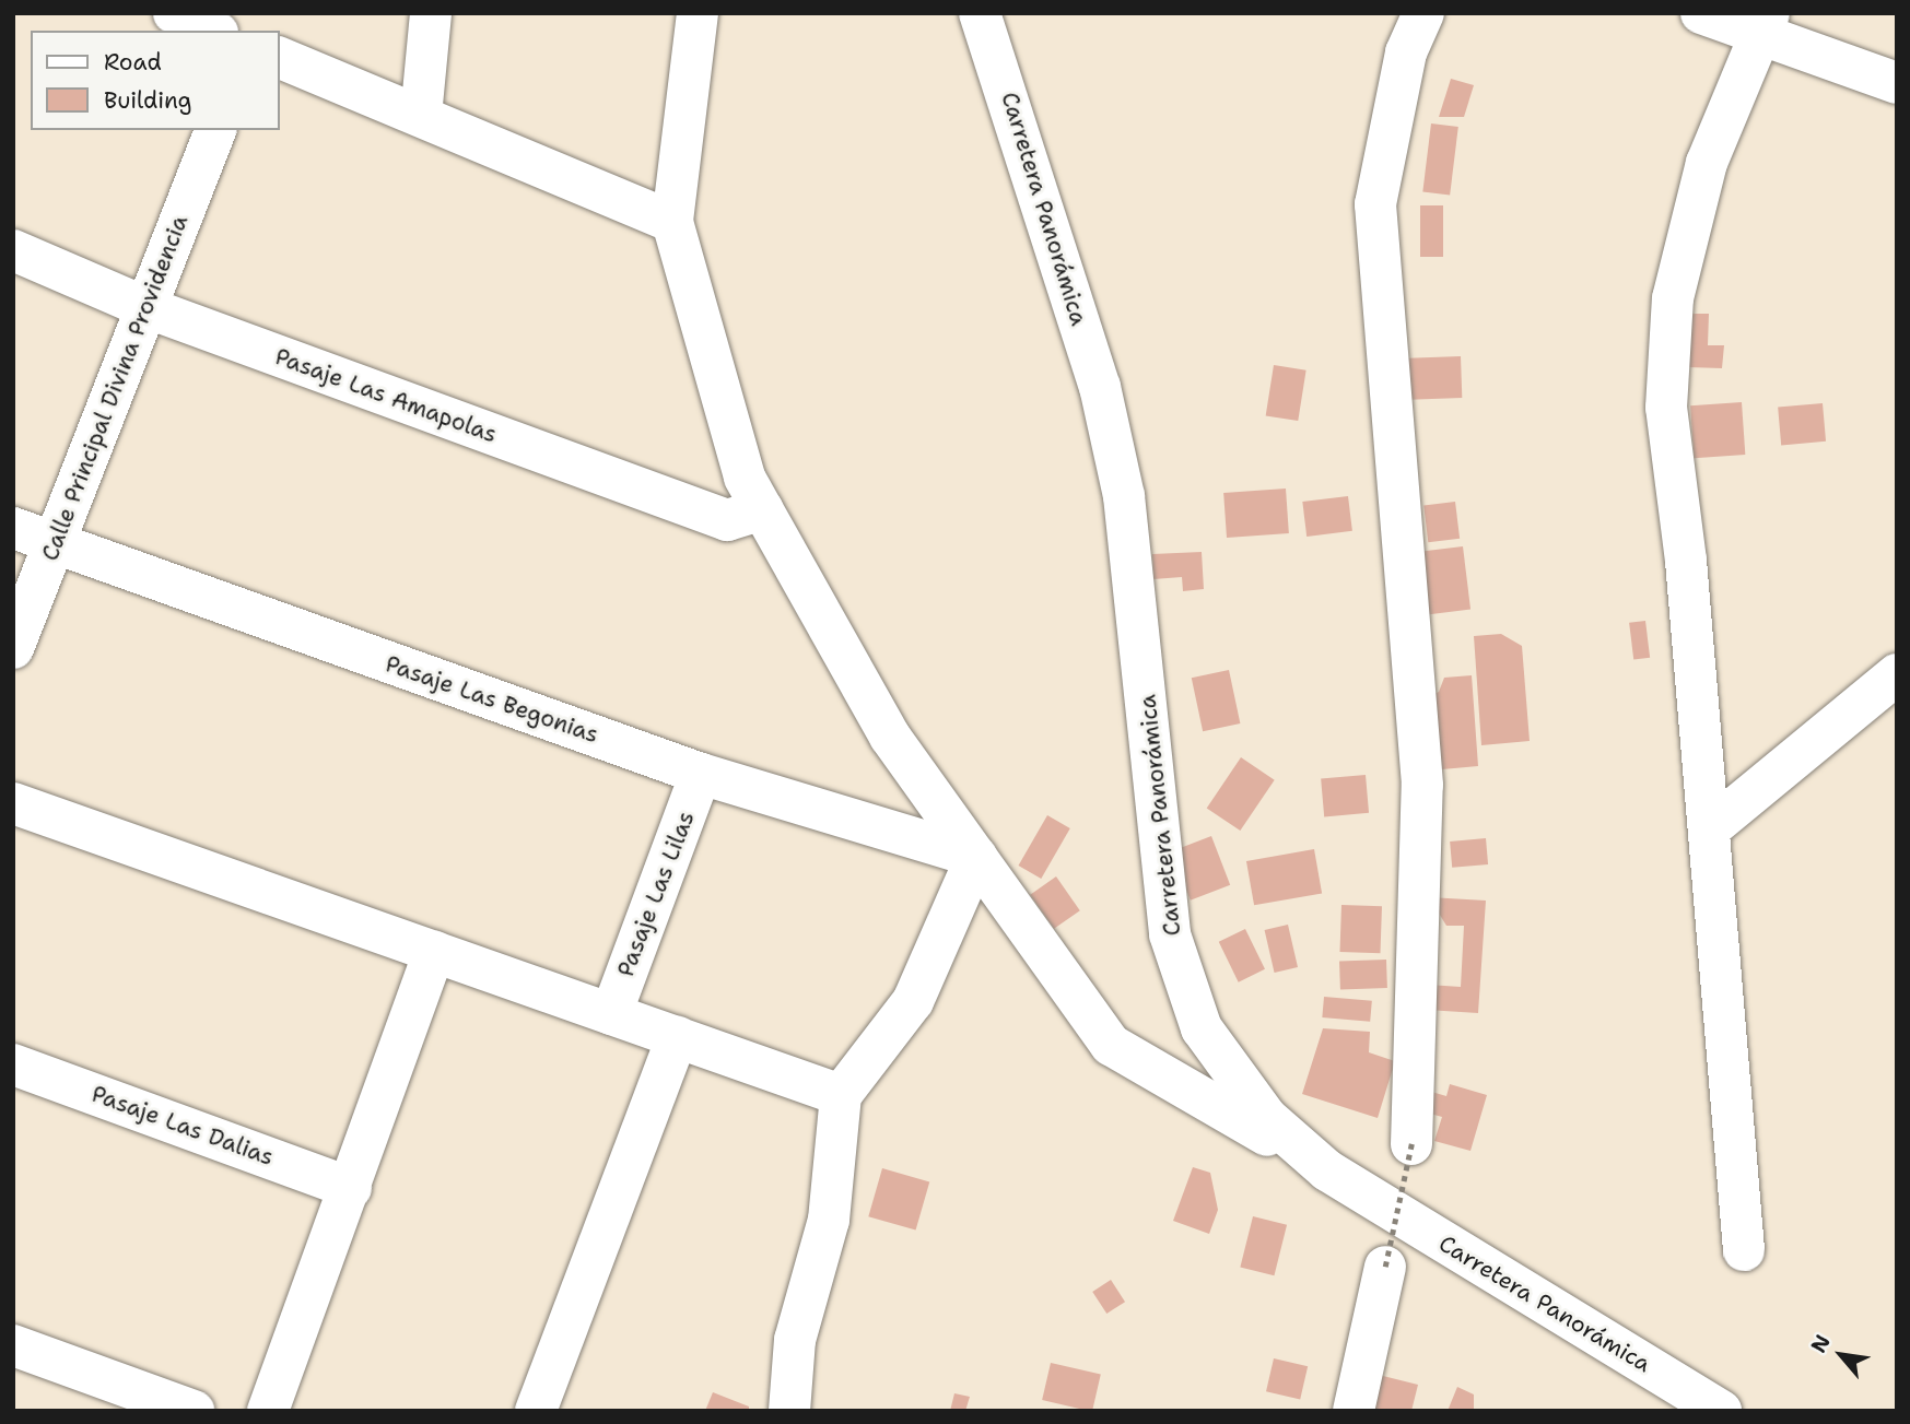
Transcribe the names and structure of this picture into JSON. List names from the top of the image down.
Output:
{
  "streets": {
    "street": [
      "Carretera Panorámica",
      "Calle Principal Divina Providencia",
      "Pasaje Las Amapolas",
      "Pasaje Las Begonias",
      "Pasaje Las Lilas",
      "Pasaje Las Dalias"
    ]
  },
  "crossings": [
    ["Calle Principal Divina Providencia", "Pasaje Las Amapolas"],
    ["Calle Principal Divina Providencia", "Pasaje Las Begonias"],
    ["Pasaje Las Begonias", "Pasaje Las Lilas"]
  ],
  "legend": ["Road", "Building"],
  "north": "top left"
}
